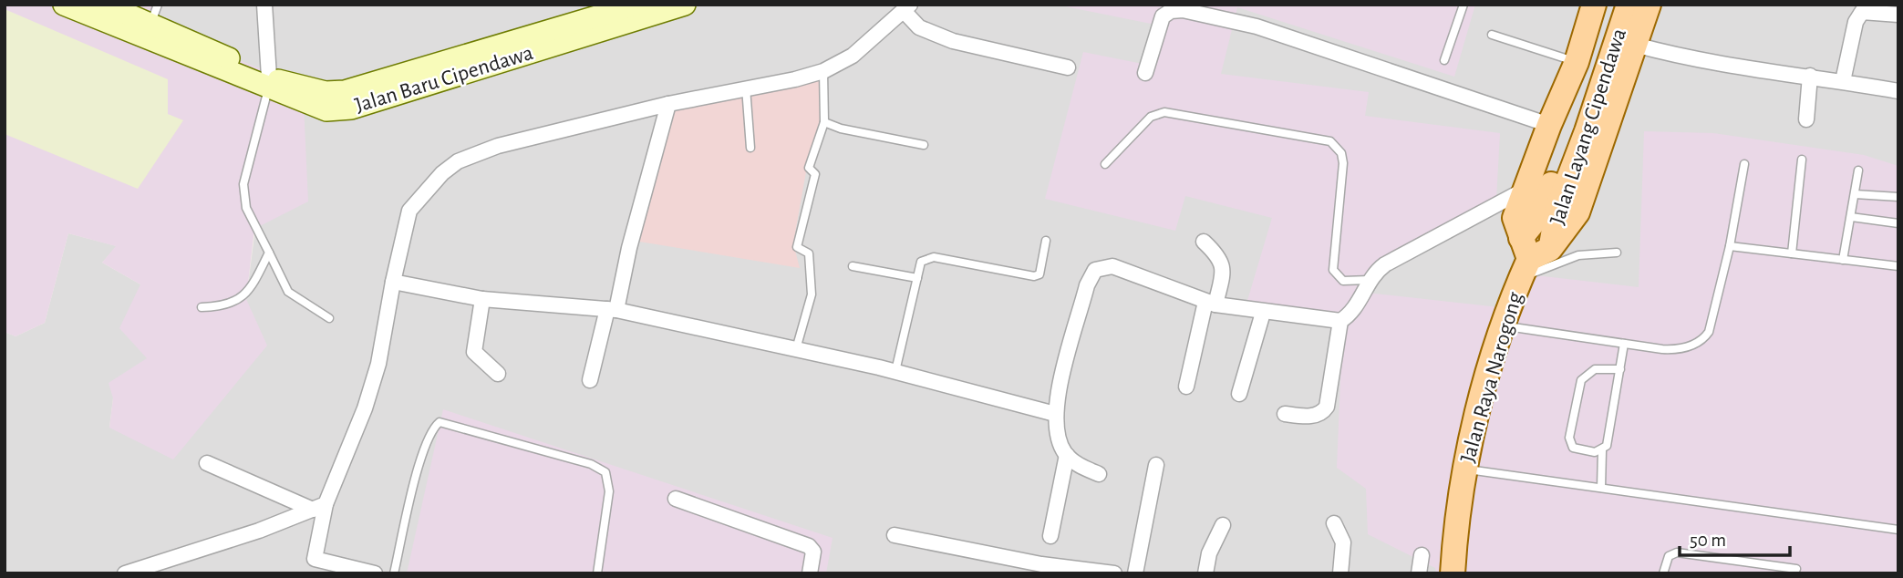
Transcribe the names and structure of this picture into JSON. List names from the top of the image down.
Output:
{
  "streets": {
    "main road": ["Jalan Baru Cipendawa", "Jalan Layang Cipendawa", "Jalan Raya Narogong"]
  },
  "crossings": [
    ["Jalan Layang Cipendawa", "Jalan Raya Narogong"]
  ],
  "scale_bar": "50 m"
}
